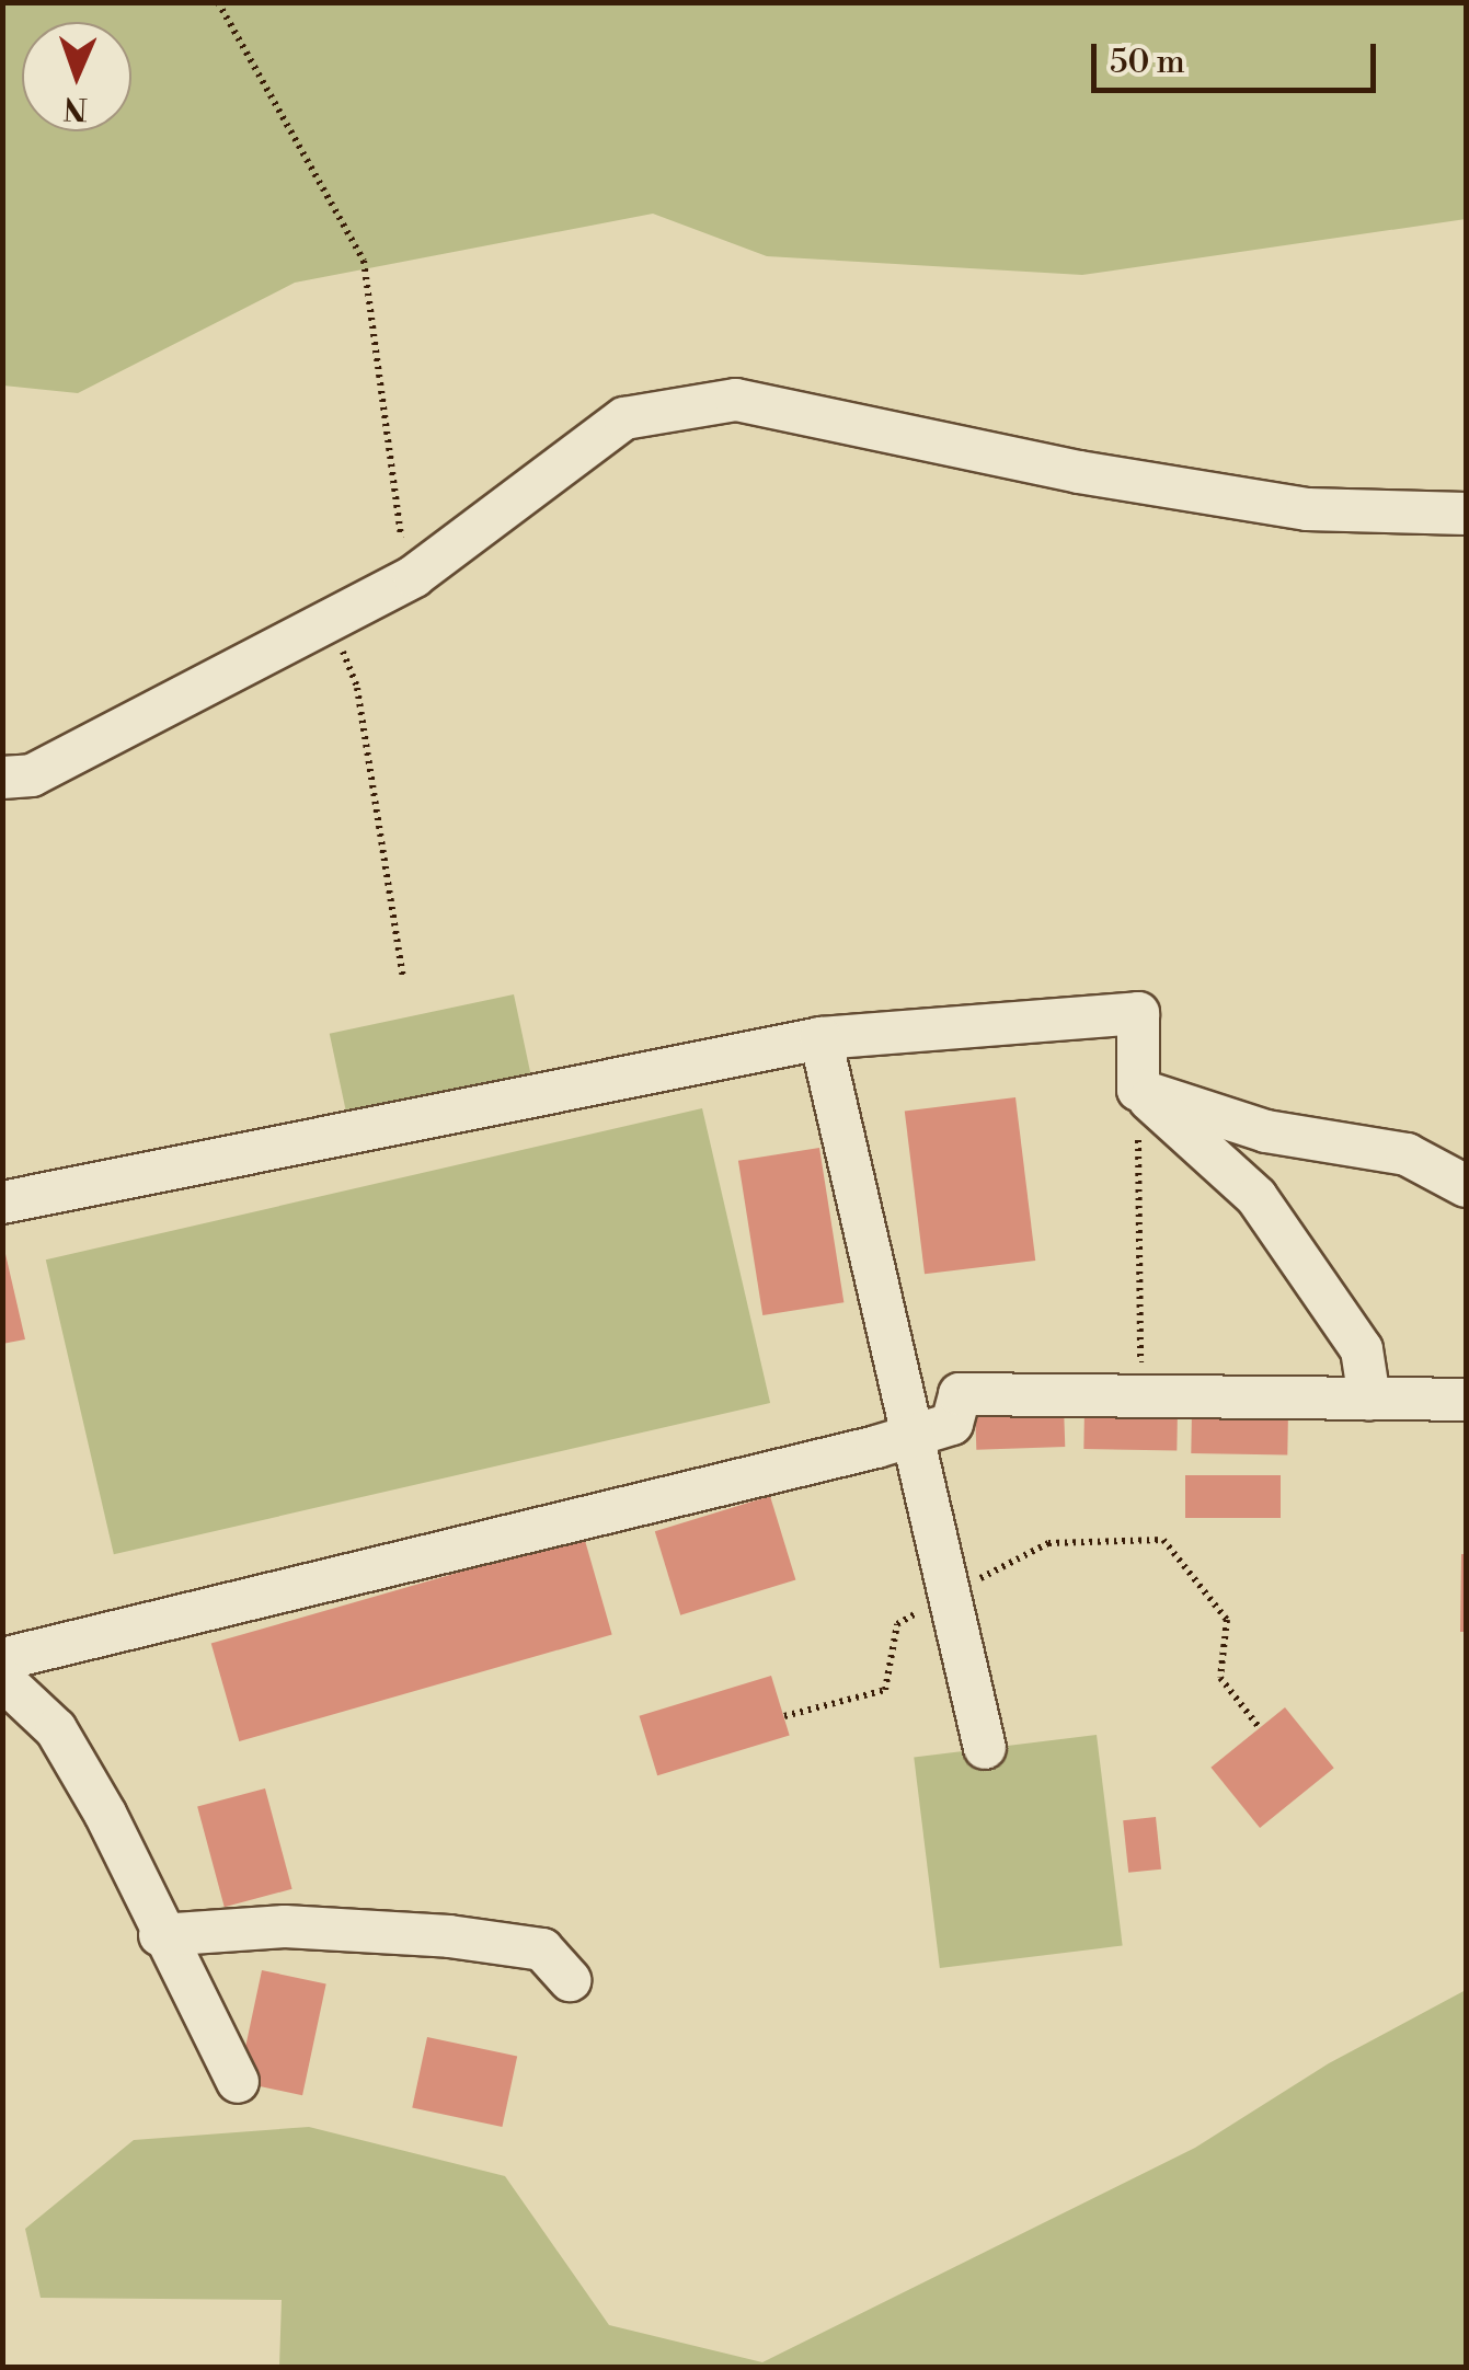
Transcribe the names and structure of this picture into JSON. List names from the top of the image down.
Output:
{
  "scale_bar": "50 m",
  "north": "bottom"
}
